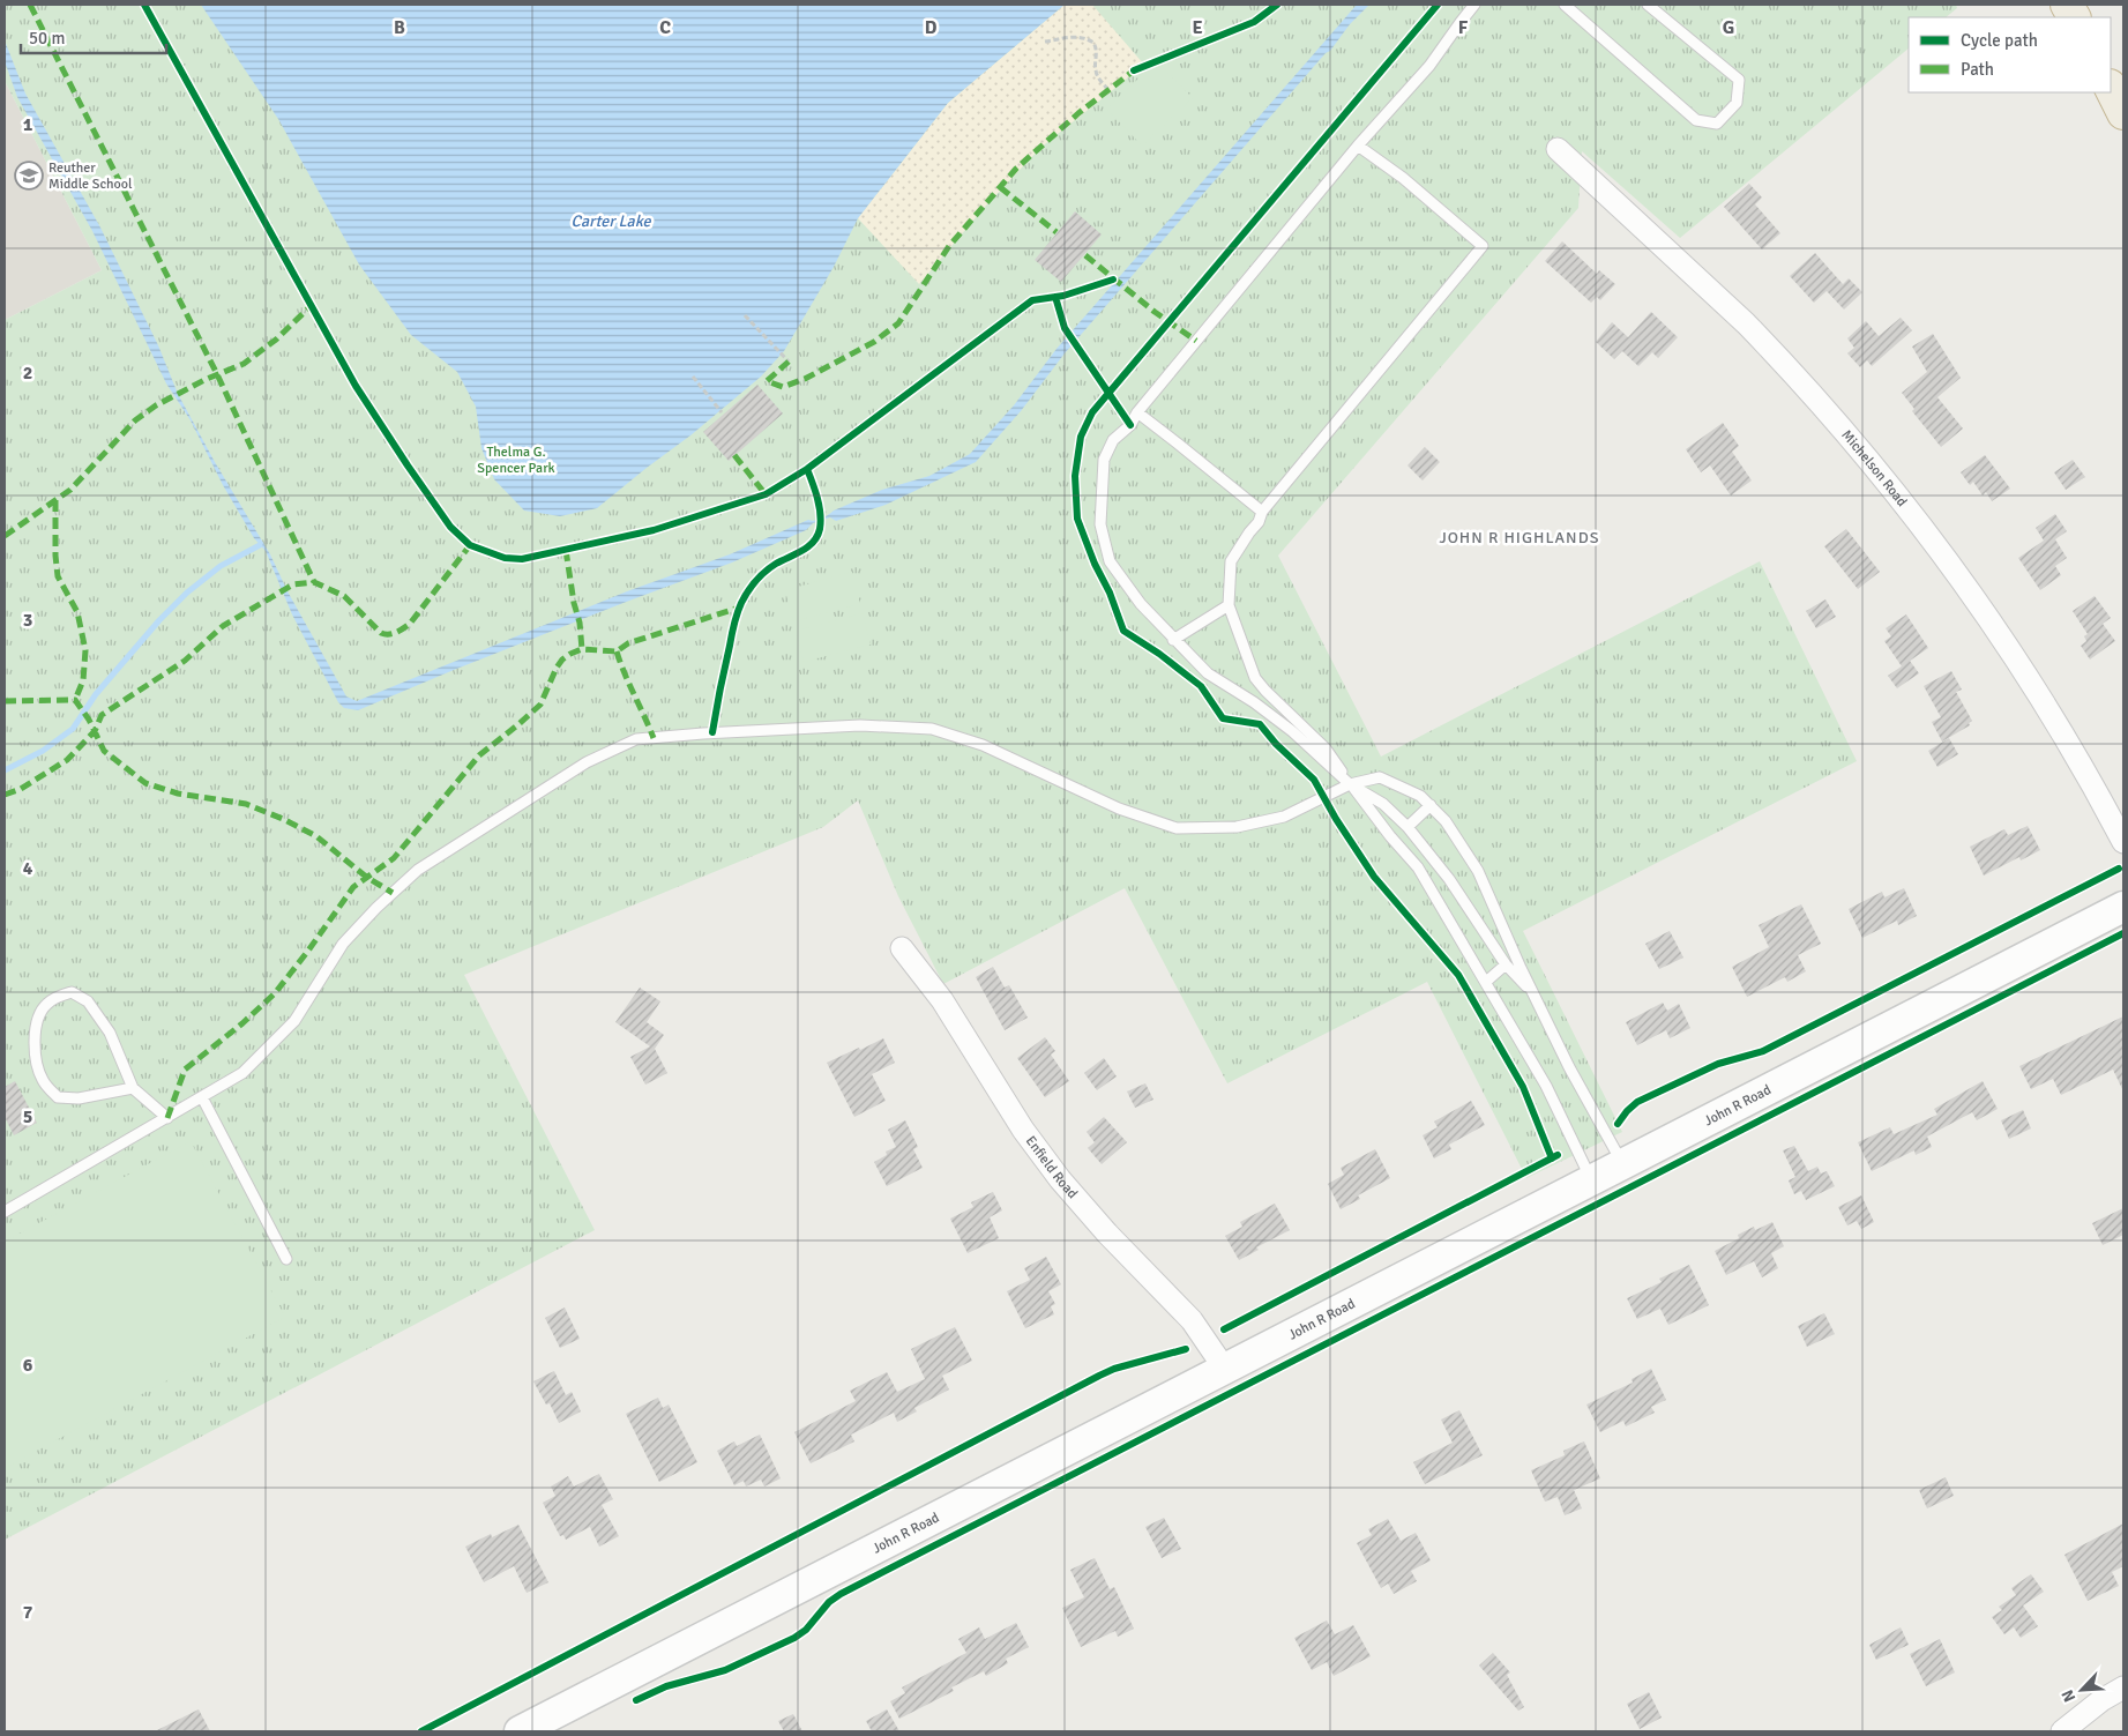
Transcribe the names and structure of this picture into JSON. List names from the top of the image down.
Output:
{
  "streets": {
    "main road": ["John R Road"],
    "street": ["Michelson Road", "Enfield Road"]
  },
  "crossings": [
    ["John R Road", "Enfield Road"]
  ],
  "districts": ["JOHN R HIGHLANDS"],
  "water": ["Carter Lake"],
  "parks": ["Thelma G. Spencer Park"],
  "places": {
    "school or university": ["Reuther Middle School"]
  },
  "legend": ["Cycle path", "Path"],
  "scale_bar": "50 m",
  "north": "bottom left",
  "grid": {
    "columns": [
      "B",
      "C",
      "D",
      "E",
      "F",
      "G"
    ],
    "rows": [
      "1",
      "2",
      "3",
      "4",
      "5",
      "6",
      "7"
    ]
  }
}
